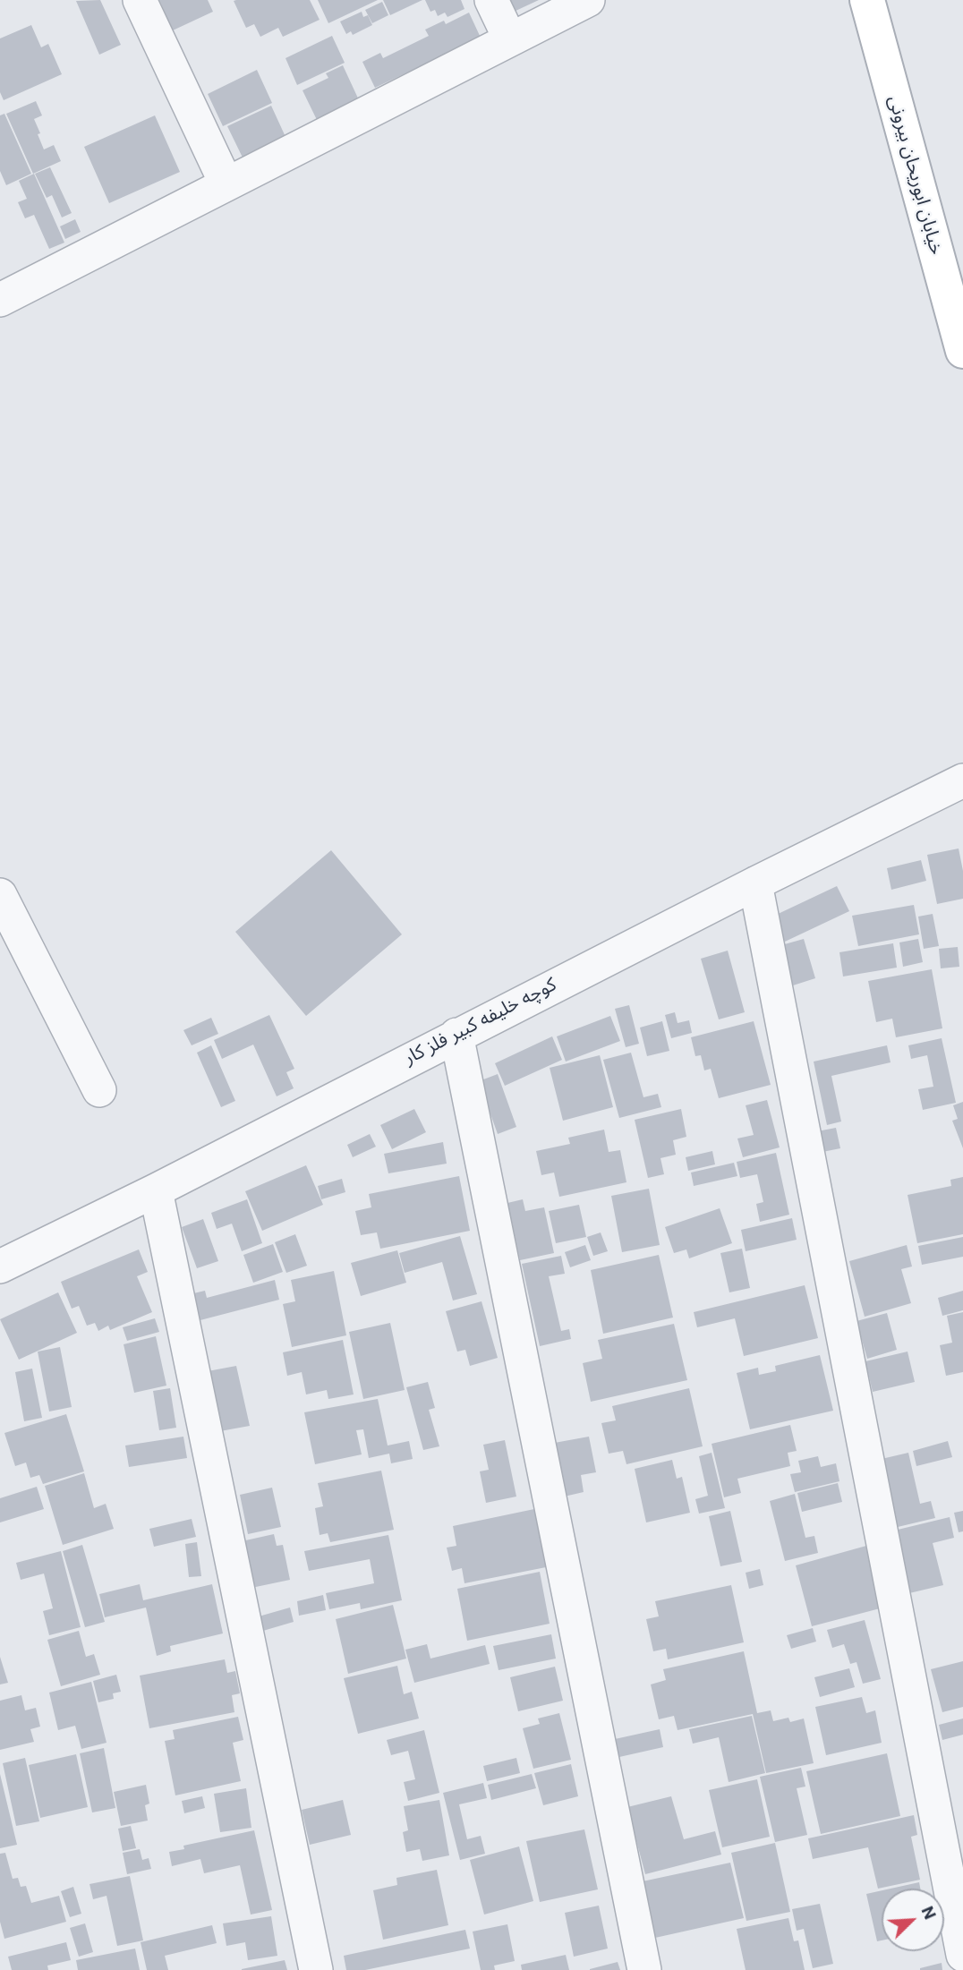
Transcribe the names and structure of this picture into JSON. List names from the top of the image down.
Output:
{
  "streets": {
    "street": ["خیابان ابوریحان بیرونی", "کوچه خلیفه کبیر فلز کار"]
  },
  "north": "top right"
}
